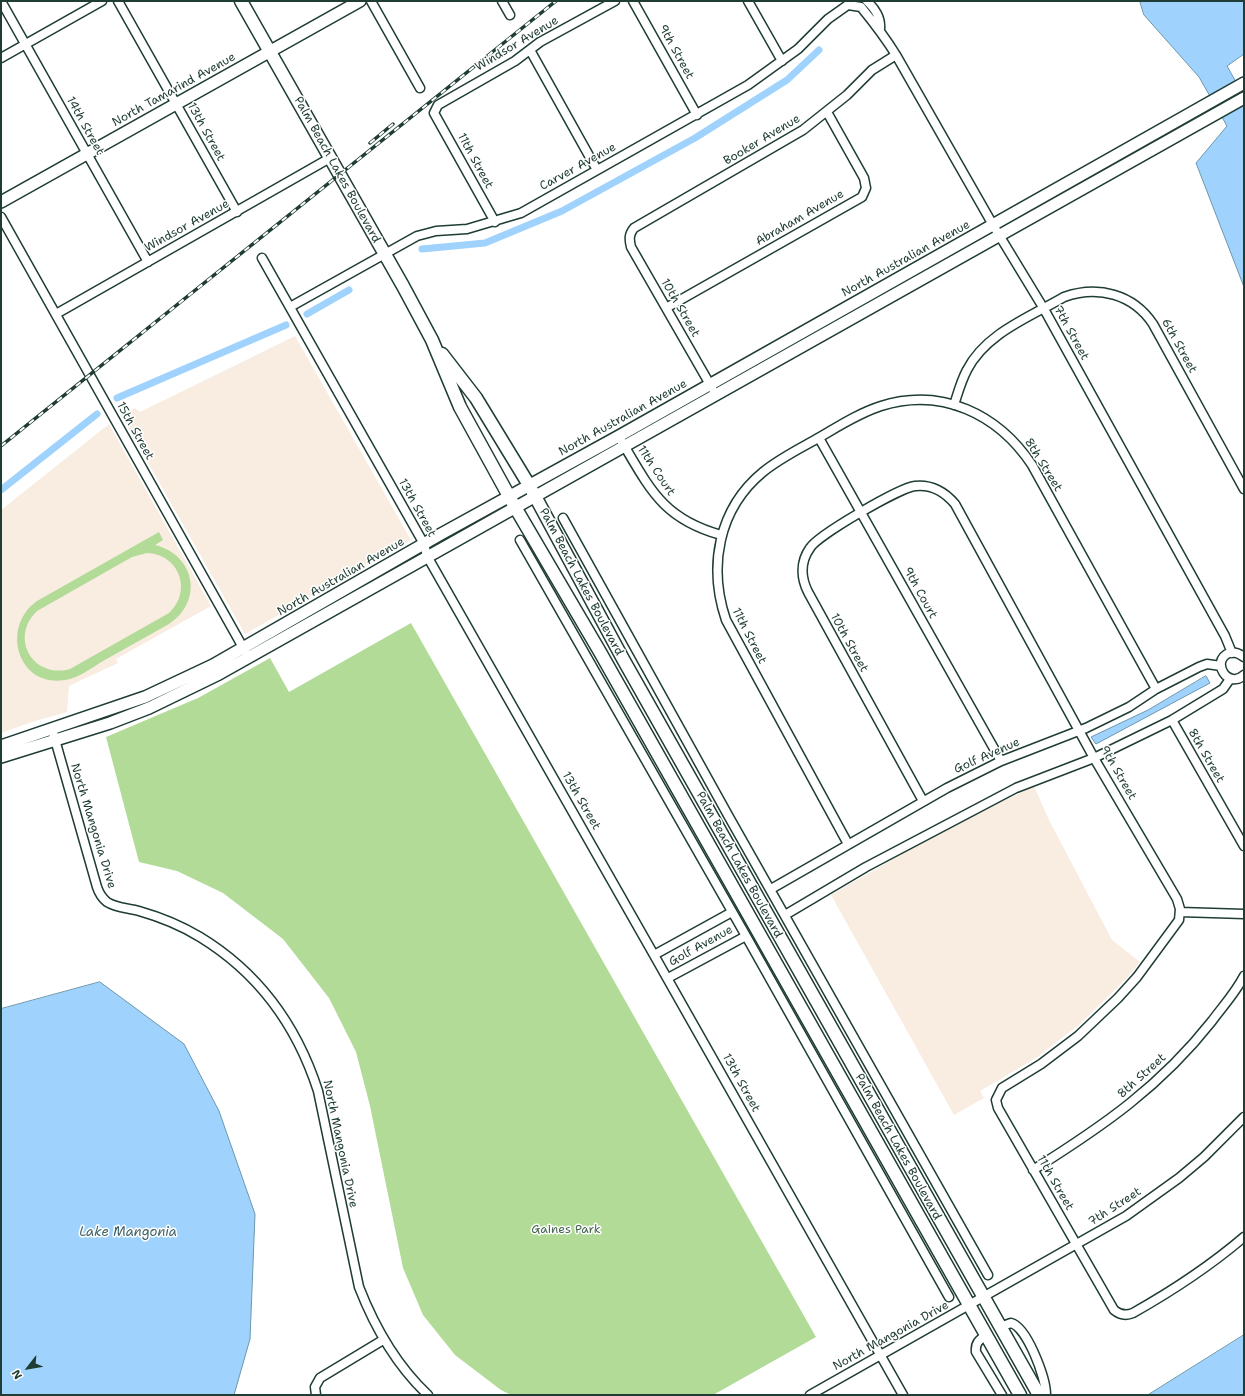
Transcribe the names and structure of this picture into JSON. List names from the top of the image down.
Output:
{
  "streets": {
    "main road": ["North Tamarind Avenue", "Palm Beach Lakes Boulevard", "North Australian Avenue"],
    "street": [
      "Windsor Avenue",
      "9th Street",
      "14th Street",
      "13th Street",
      "Booker Avenue",
      "11th Street",
      "Carver Avenue",
      "Abraham Avenue",
      "10th Street",
      "7th Street",
      "6th Street",
      "15th Street",
      "8th Street",
      "11th Court",
      "9th Court",
      "Golf Avenue",
      "North Mangonia Drive"
    ]
  },
  "crossings": [
    ["Windsor Avenue", "14th Street"],
    ["Windsor Avenue", "13th Street"],
    ["Windsor Avenue", "11th Street"],
    ["Windsor Avenue", "Palm Beach Lakes Boulevard"],
    ["Windsor Avenue", "15th Street"],
    ["9th Street", "11th Street"],
    ["9th Street", "Carver Avenue"],
    ["9th Street", "10th Street"],
    ["9th Street", "9th Court"],
    ["9th Street", "Golf Avenue"],
    ["North Tamarind Avenue", "14th Street"],
    ["North Tamarind Avenue", "13th Street"],
    ["North Tamarind Avenue", "Palm Beach Lakes Boulevard"],
    ["13th Street", "Carver Avenue"],
    ["13th Street", "North Australian Avenue"],
    ["13th Street", "Golf Avenue"],
    ["13th Street", "North Mangonia Drive"],
    ["Booker Avenue", "Abraham Avenue"],
    ["Booker Avenue", "10th Street"],
    ["Booker Avenue", "7th Street"],
    ["11th Street", "Carver Avenue"],
    ["11th Street", "7th Street"],
    ["11th Street", "8th Street"],
    ["11th Street", "11th Court"],
    ["11th Street", "9th Court"],
    ["11th Street", "Golf Avenue"],
    ["Carver Avenue", "Palm Beach Lakes Boulevard"],
    ["Carver Avenue", "7th Street"],
    ["Palm Beach Lakes Boulevard", "North Australian Avenue"],
    ["Palm Beach Lakes Boulevard", "7th Street"],
    ["Palm Beach Lakes Boulevard", "North Mangonia Drive"],
    ["Abraham Avenue", "10th Street"],
    ["North Australian Avenue", "10th Street"],
    ["North Australian Avenue", "7th Street"],
    ["North Australian Avenue", "15th Street"],
    ["North Australian Avenue", "11th Court"],
    ["North Australian Avenue", "North Mangonia Drive"],
    ["10th Street", "9th Court"],
    ["10th Street", "Golf Avenue"],
    ["7th Street", "6th Street"],
    ["7th Street", "North Mangonia Drive"],
    ["6th Street", "8th Street"],
    ["8th Street", "9th Court"],
    ["8th Street", "Golf Avenue"],
    ["9th Court", "Golf Avenue"]
  ],
  "water": ["Lake Mangonia"],
  "parks": ["Gaines Park"],
  "north": "bottom left"
}
